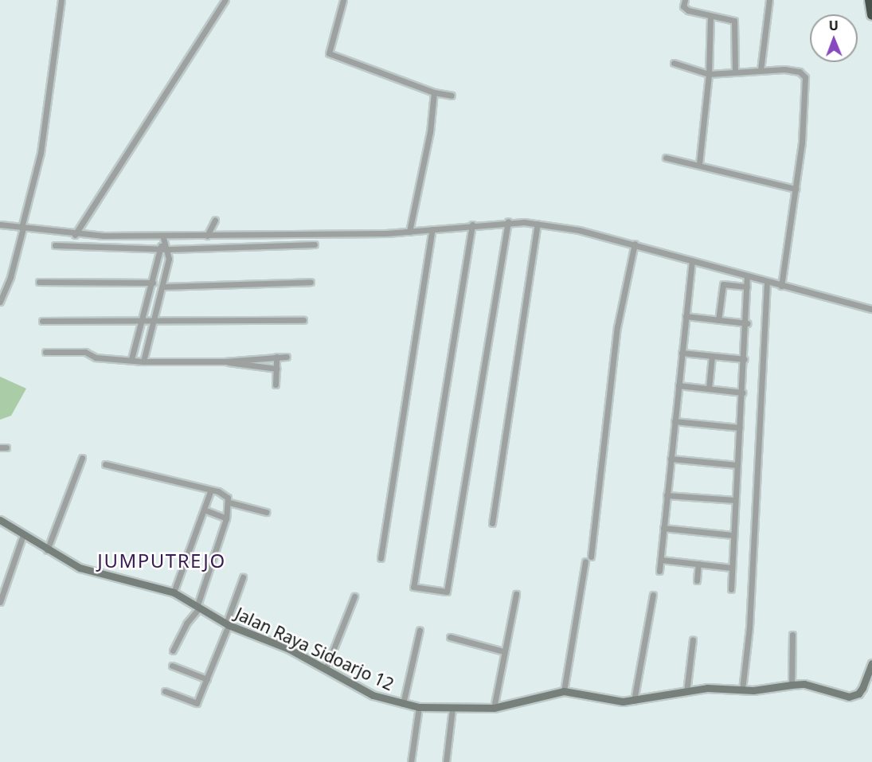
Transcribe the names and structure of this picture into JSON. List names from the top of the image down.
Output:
{
  "streets": {
    "main road": ["Jalan Raya Sidoarjo 12"]
  },
  "districts": ["JUMPUTREJO"],
  "north": "top"
}
